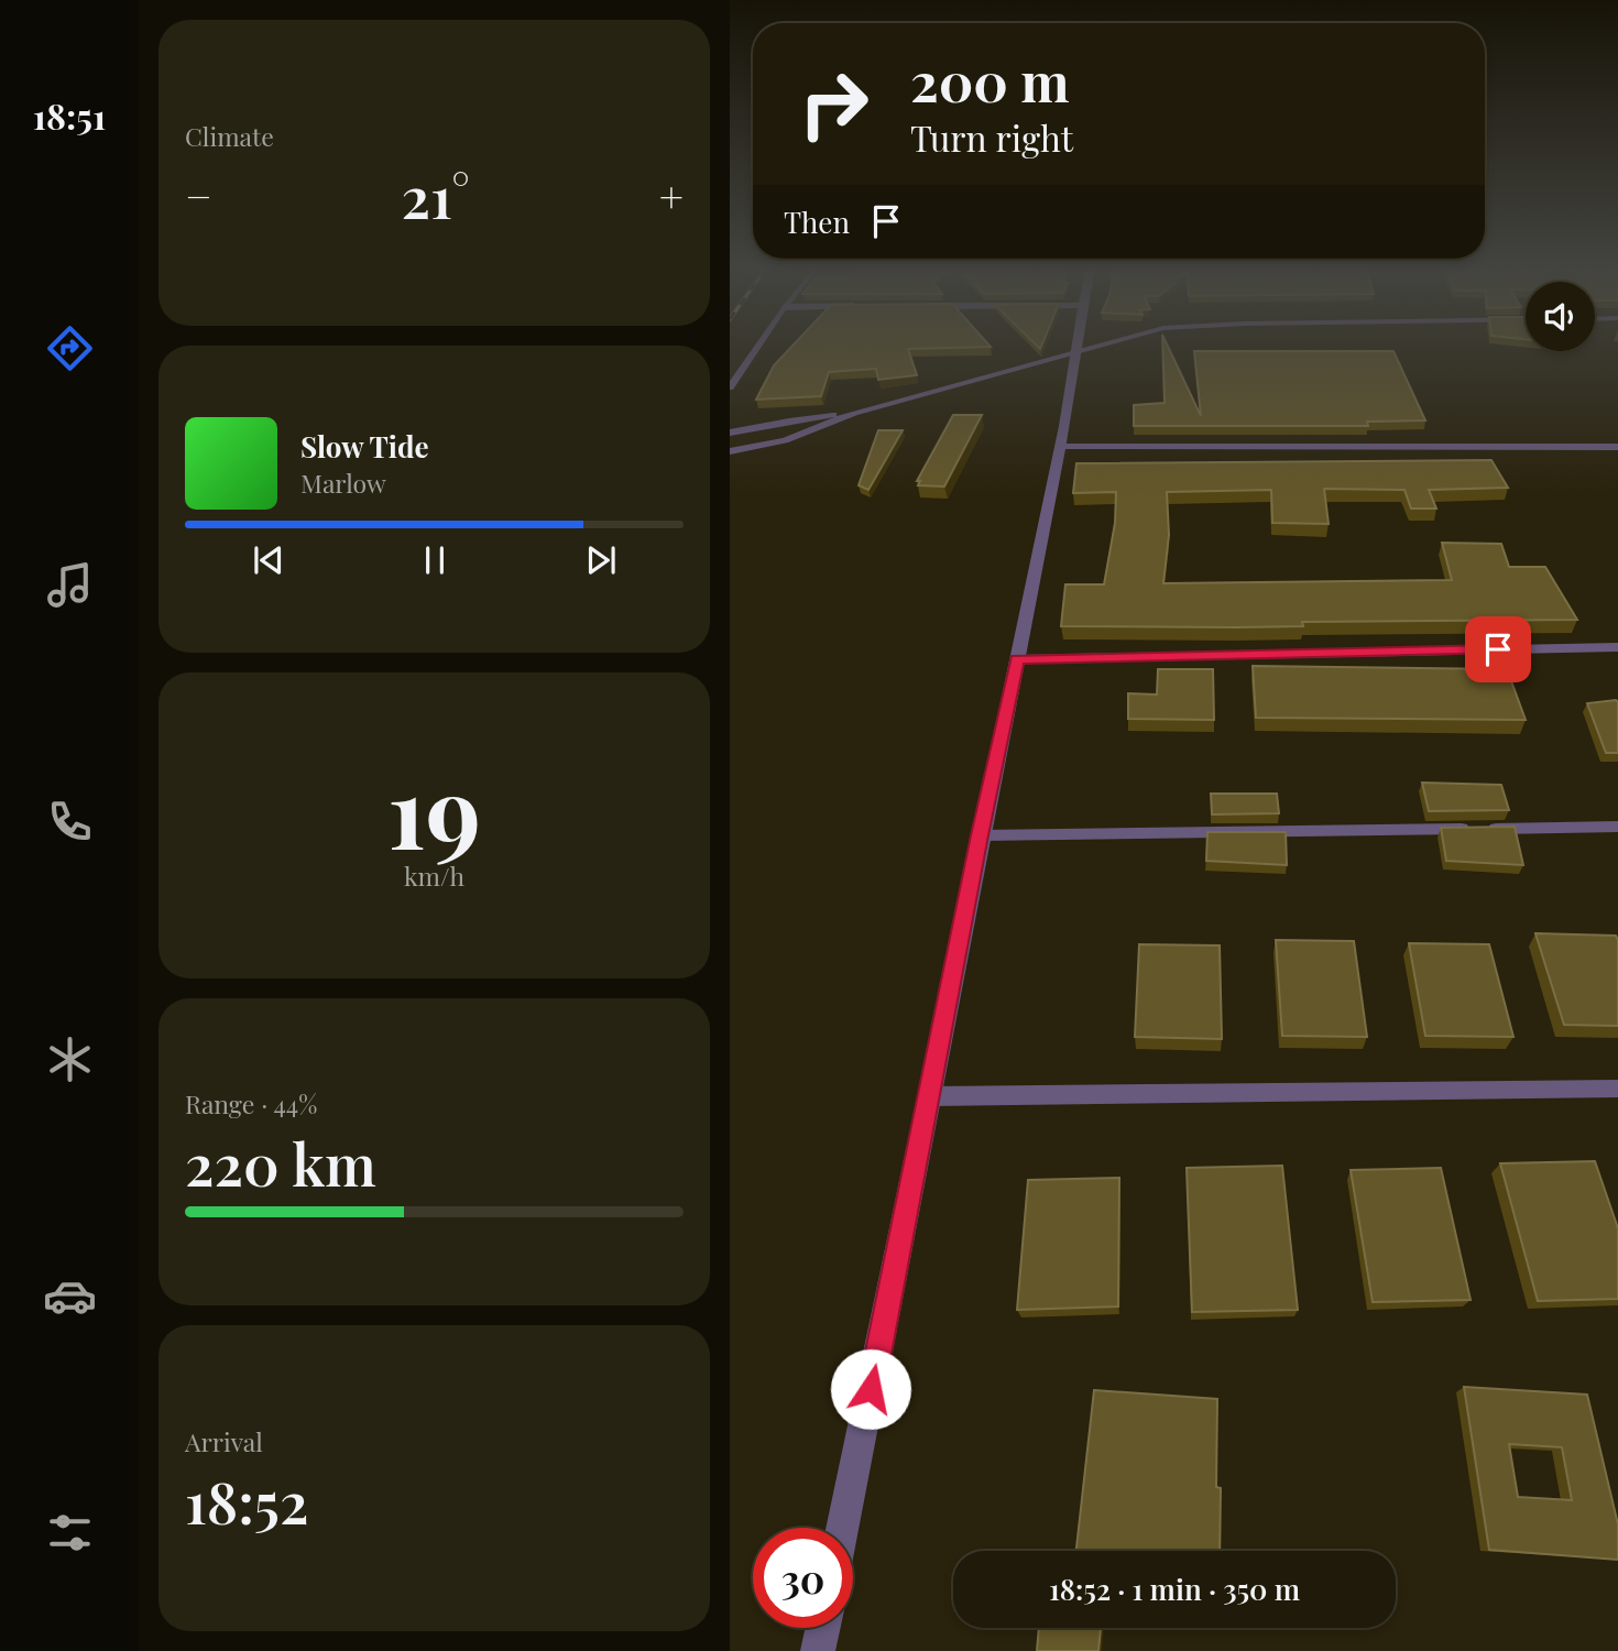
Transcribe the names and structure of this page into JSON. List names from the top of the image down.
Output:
{
  "page": {
    "tabs": "18:51",
    "tile": [
      "Climate",
      ["19", "km/h"],
      ["Range · 44%", "220 km"],
      ["Arrival", "18:52"]
    ],
    "turn": ["200 m", "Turn right"],
    "heat": ["−", "21°", "+"],
    "then": "Then",
    "song": ["Slow Tide", "Marlow"],
    "limit": "30",
    "trip": "18:52 · 1 min · 350 m"
  }
}
